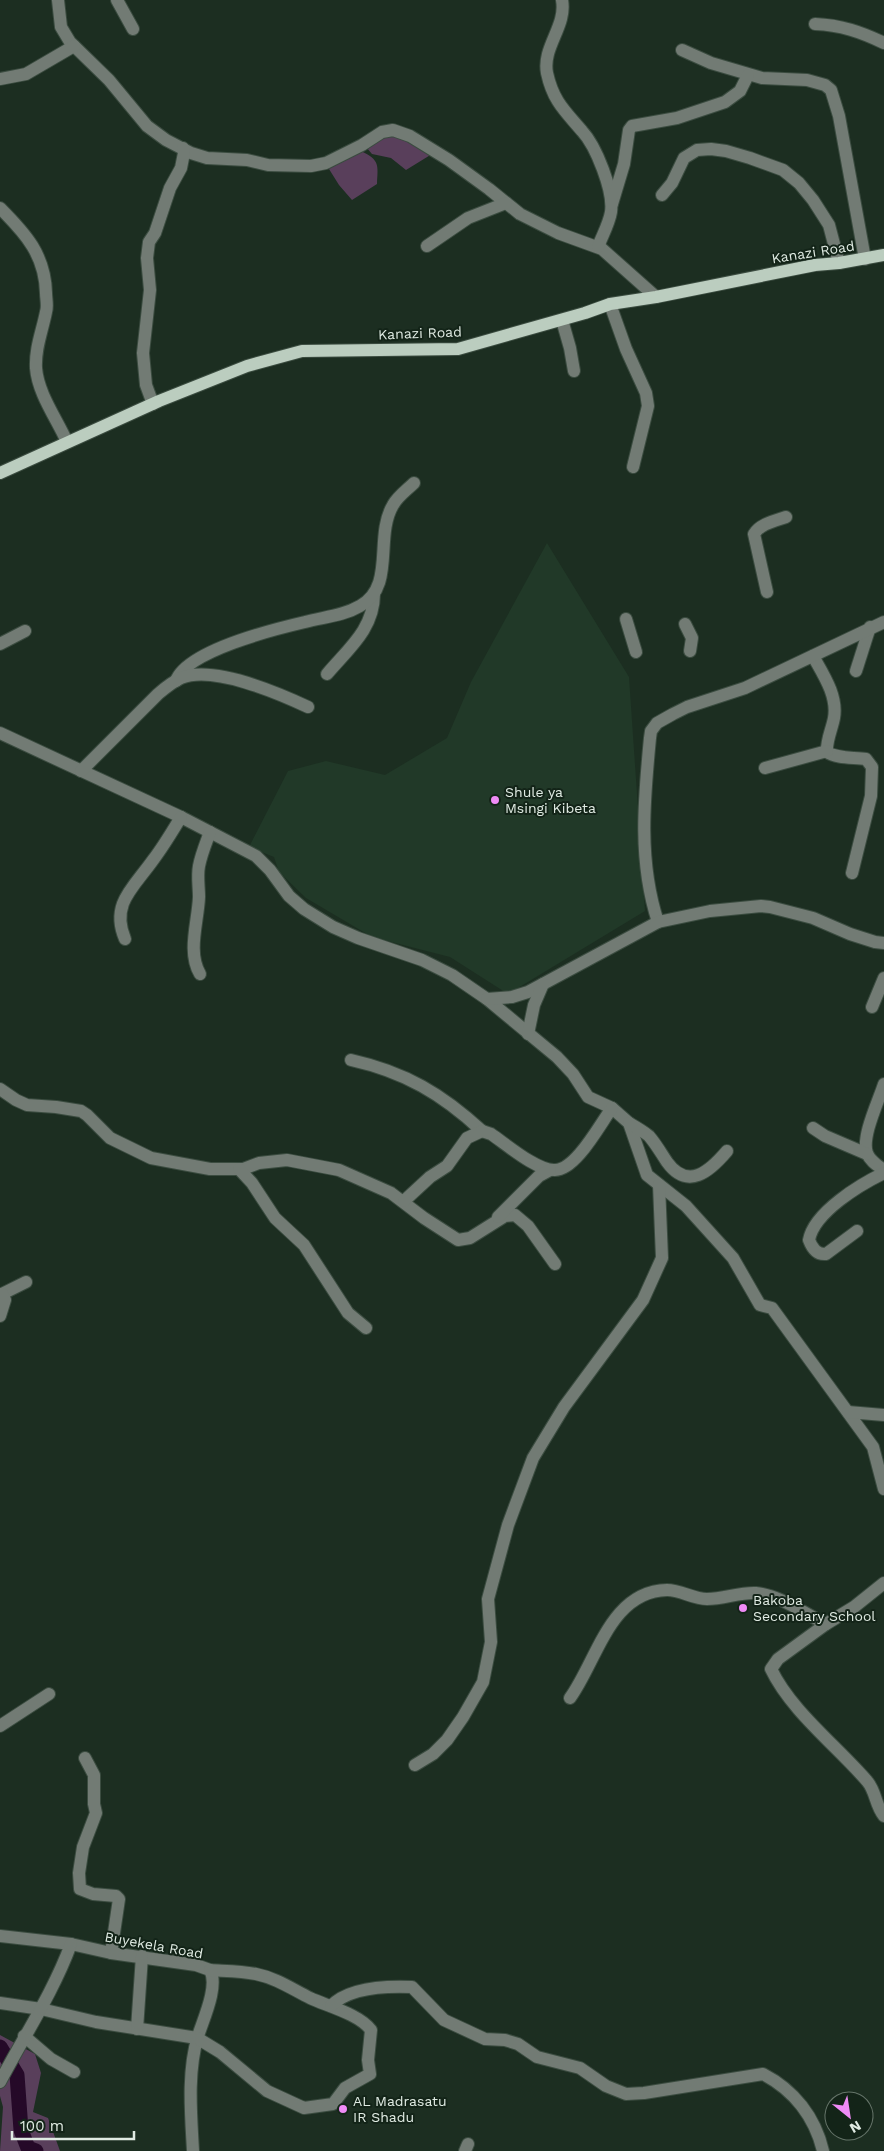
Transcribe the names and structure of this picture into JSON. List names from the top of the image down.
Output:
{
  "streets": {
    "main road": ["Kanazi Road"],
    "street": ["Buyekela Road"]
  },
  "places": ["Shule ya Msingi Kibeta", "Bakoba Secondary School", "AL Madrasatu IR Shadu"],
  "scale_bar": "100 m",
  "north": "bottom right"
}
